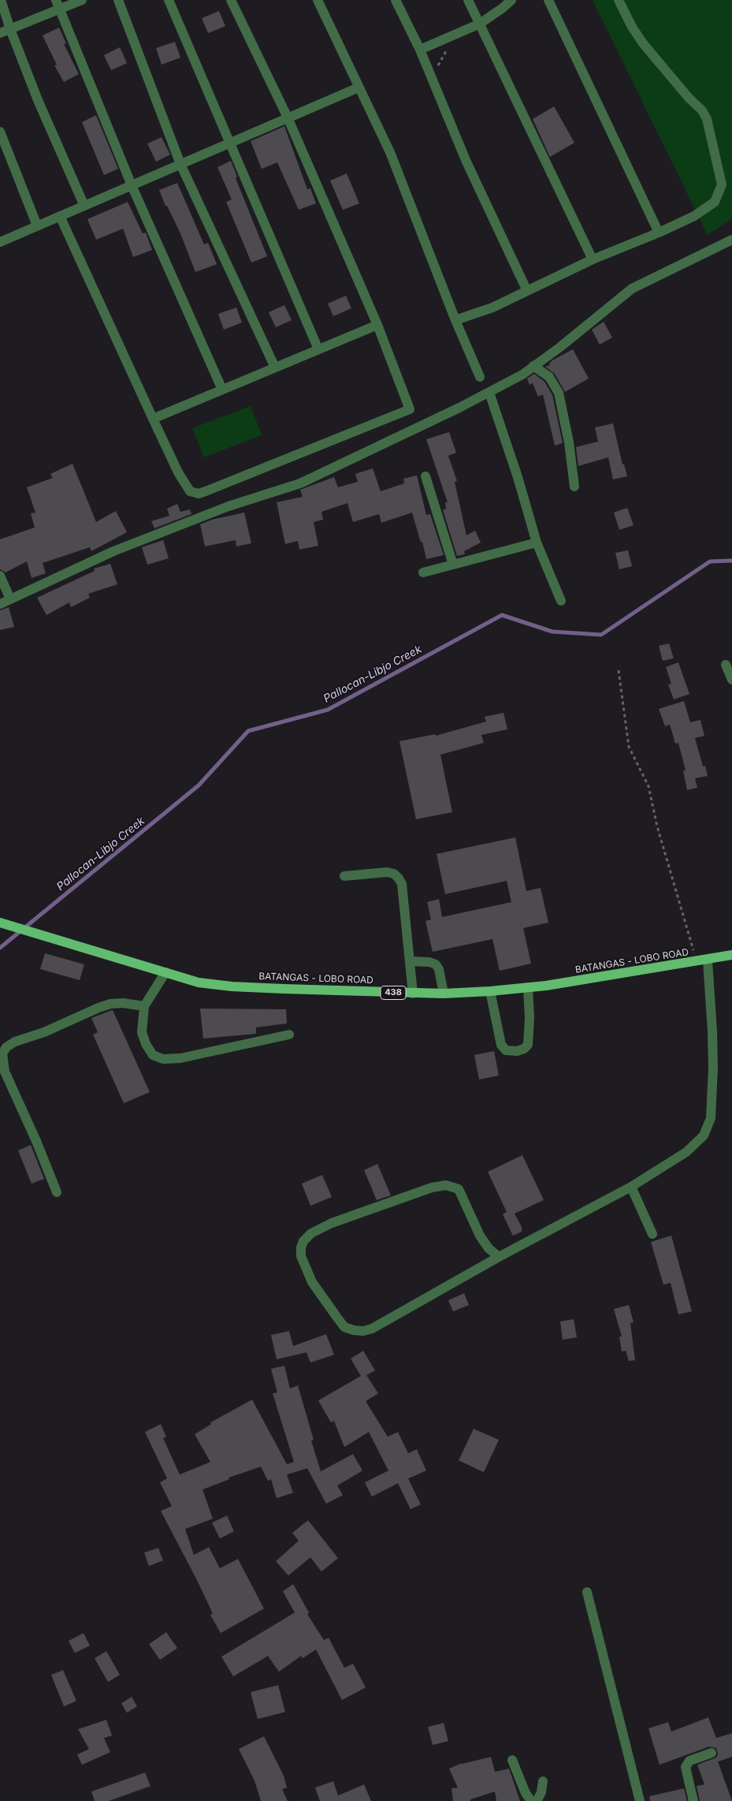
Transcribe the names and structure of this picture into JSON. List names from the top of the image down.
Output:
{
  "streets": {
    "main road": ["BATANGAS - LOBO ROAD", "438"]
  },
  "water": ["Pallocan-Libjo Creek"]
}
